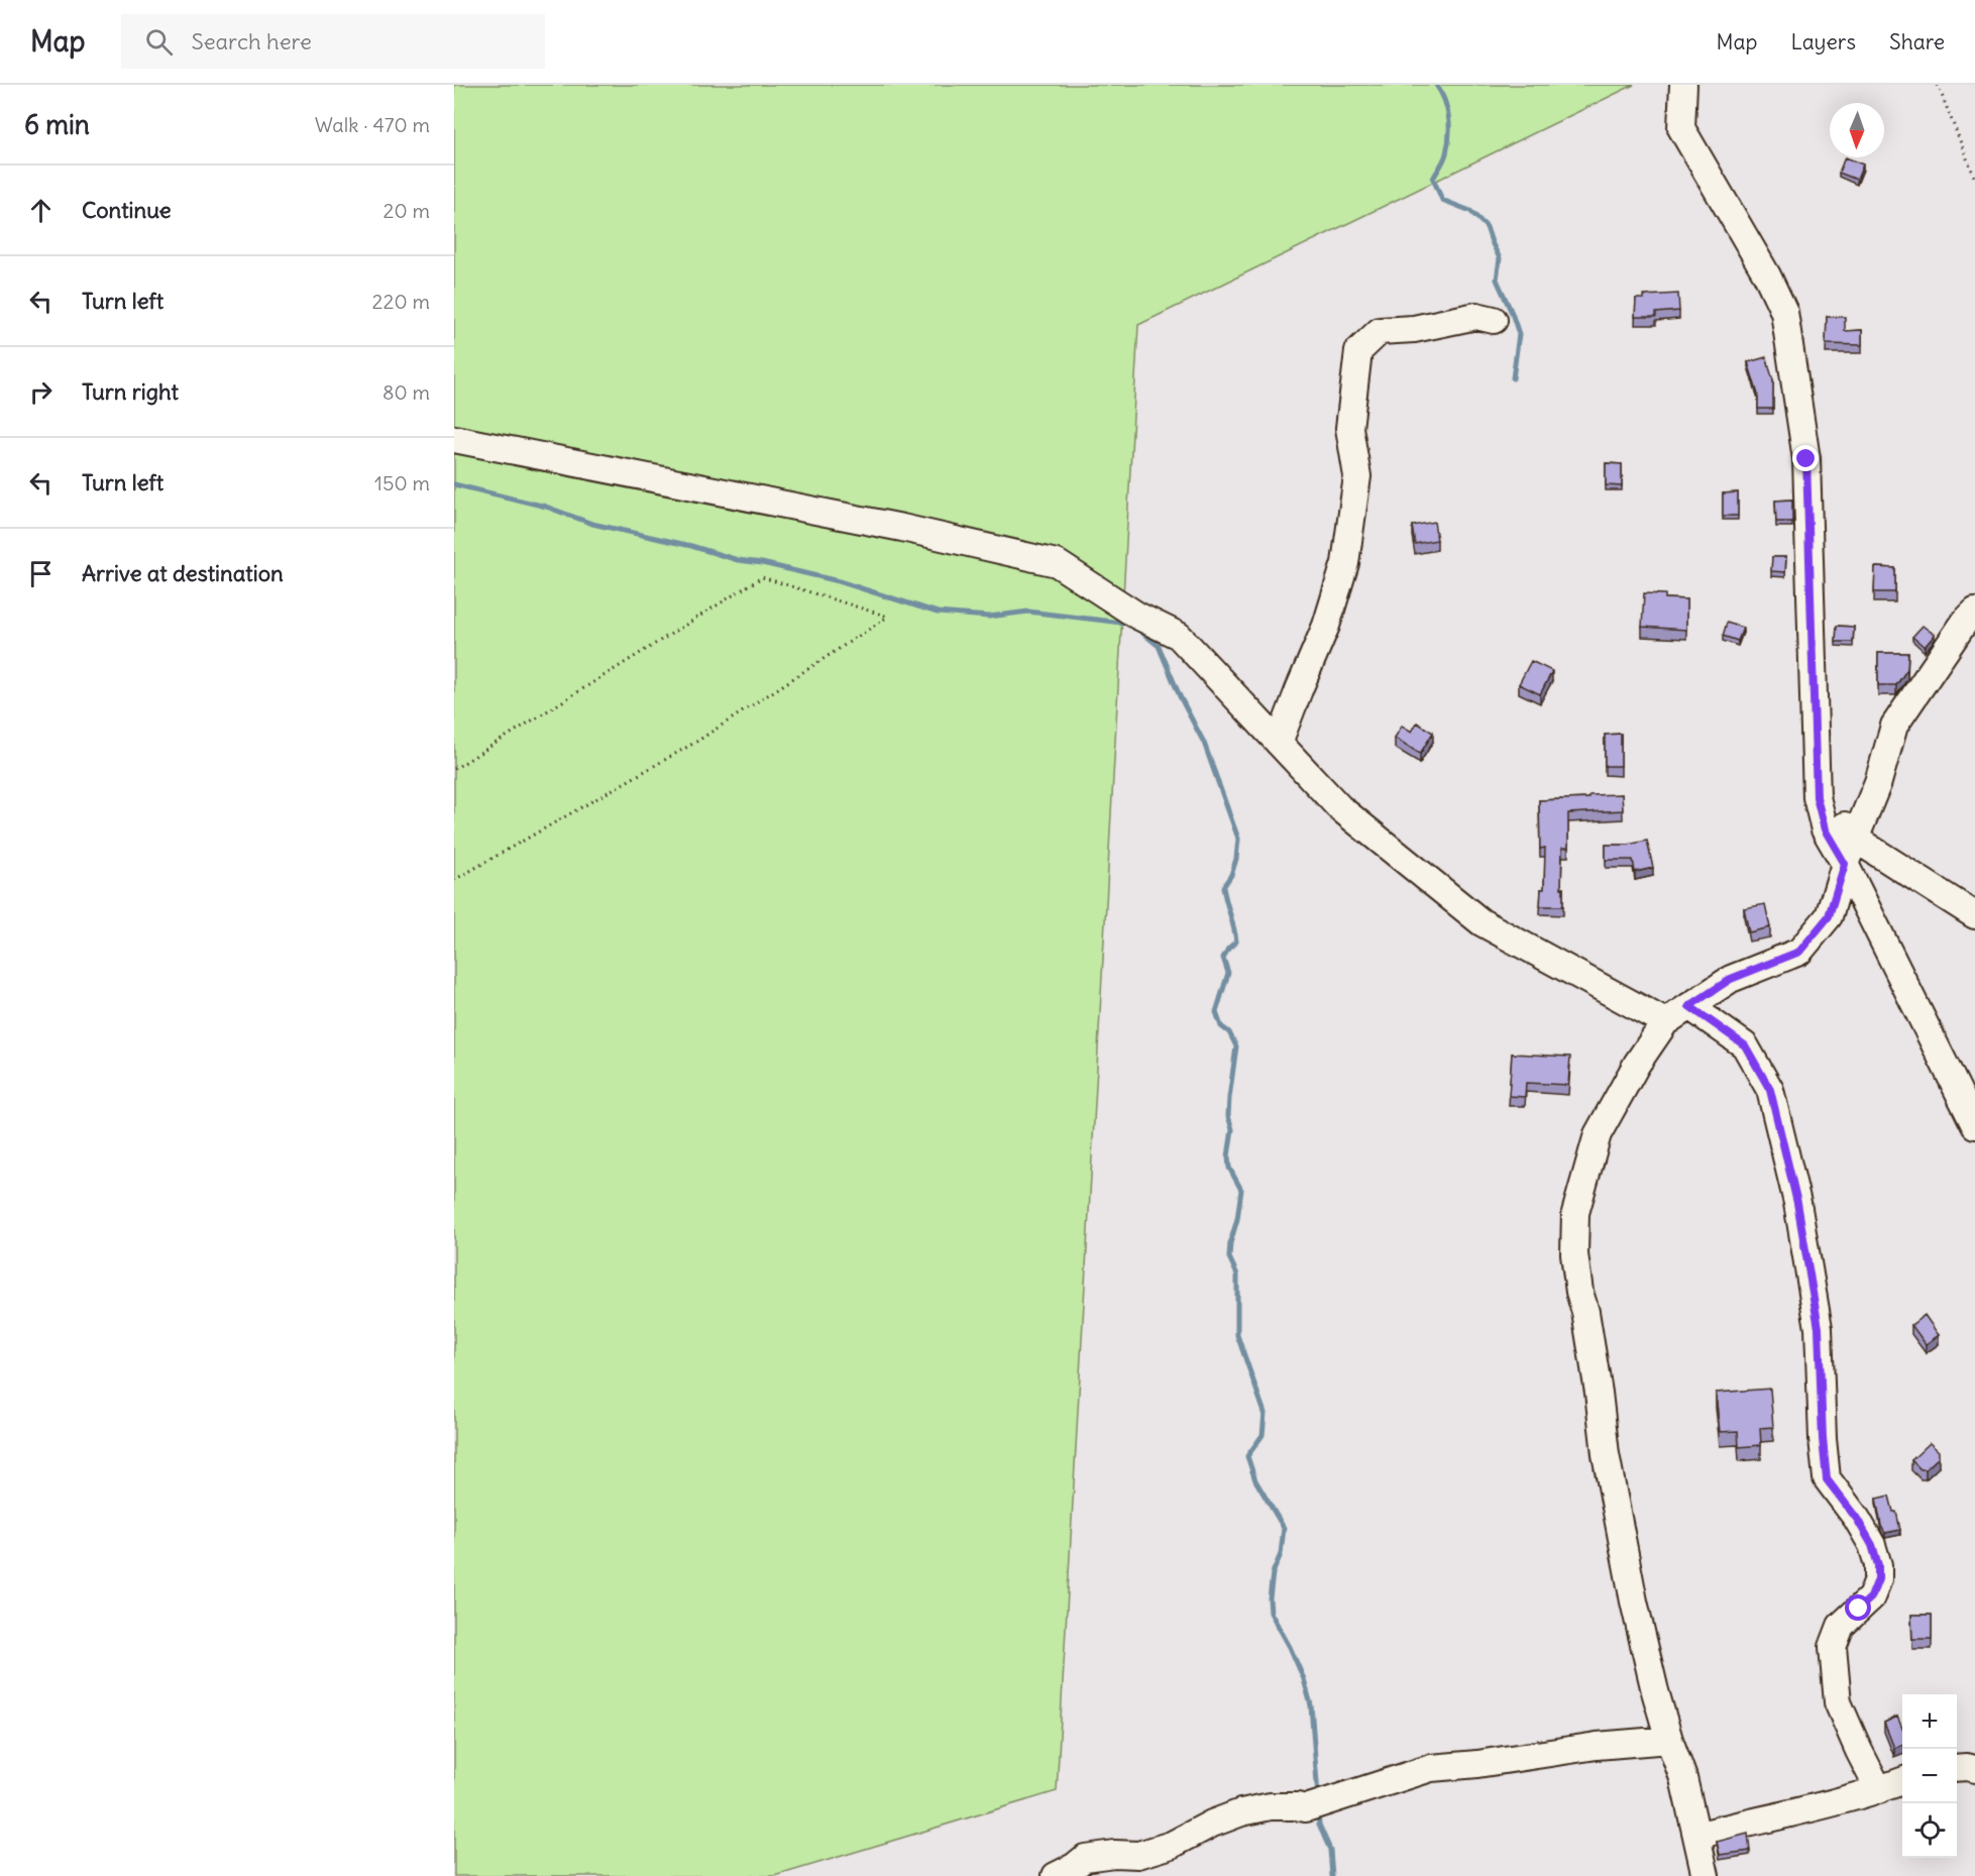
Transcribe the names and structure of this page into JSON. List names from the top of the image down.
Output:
{
  "north": "bottom",
  "page": {
    "header": "Map",
    "search": "Search here",
    "nav": ["Map", "Layers", "Share"],
    "heading": ["6 min", "Walk · 470 m"],
    "list": [
      ["Continue", "20 m"],
      ["Turn left", "220 m"],
      ["Turn right", "80 m"],
      ["Turn left", "150 m"],
      "Arrive at destination"
    ],
    "map_buttons": ["+", "−"]
  }
}
